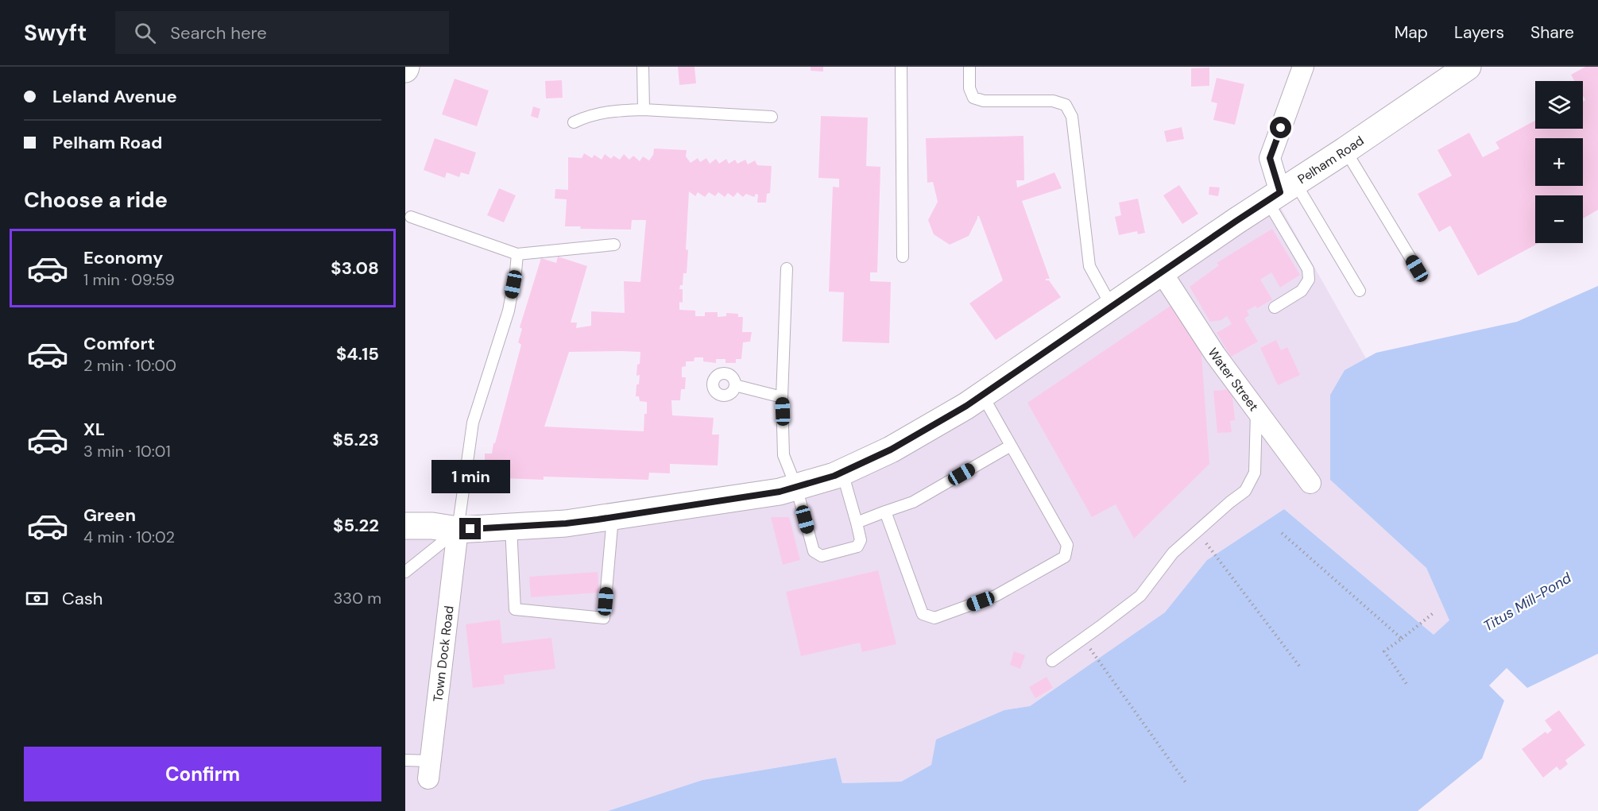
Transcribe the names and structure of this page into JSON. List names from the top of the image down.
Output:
{
  "streets": {
    "main road": ["Pelham Road"],
    "street": ["Water Street", "Town Dock Road"]
  },
  "crossings": [
    ["Pelham Road", "Water Street"],
    ["Pelham Road", "Town Dock Road"]
  ],
  "water": ["Titus Mill-Pond"],
  "page": {
    "header": "Swyft",
    "search": "Search here",
    "nav": ["Map", "Layers", "Share"],
    "banner": ["Leland Avenue", "Pelham Road"],
    "map_buttons": ["+", "−"],
    "heading": "Choose a ride",
    "list": [
      {
        "name": "Economy",
        "note": "1 min · 09:59",
        "value": "$3.08"
      },
      {
        "name": "Comfort",
        "note": "2 min · 10:00",
        "value": "$4.15"
      },
      {
        "name": "XL",
        "note": "3 min · 10:01",
        "value": "$5.23"
      },
      {
        "name": "Green",
        "note": "4 min · 10:02",
        "value": "$5.22"
      }
    ],
    "bubble": "1 min",
    "pay": ["Cash", "330 m"],
    "buttons": "Confirm"
  }
}
